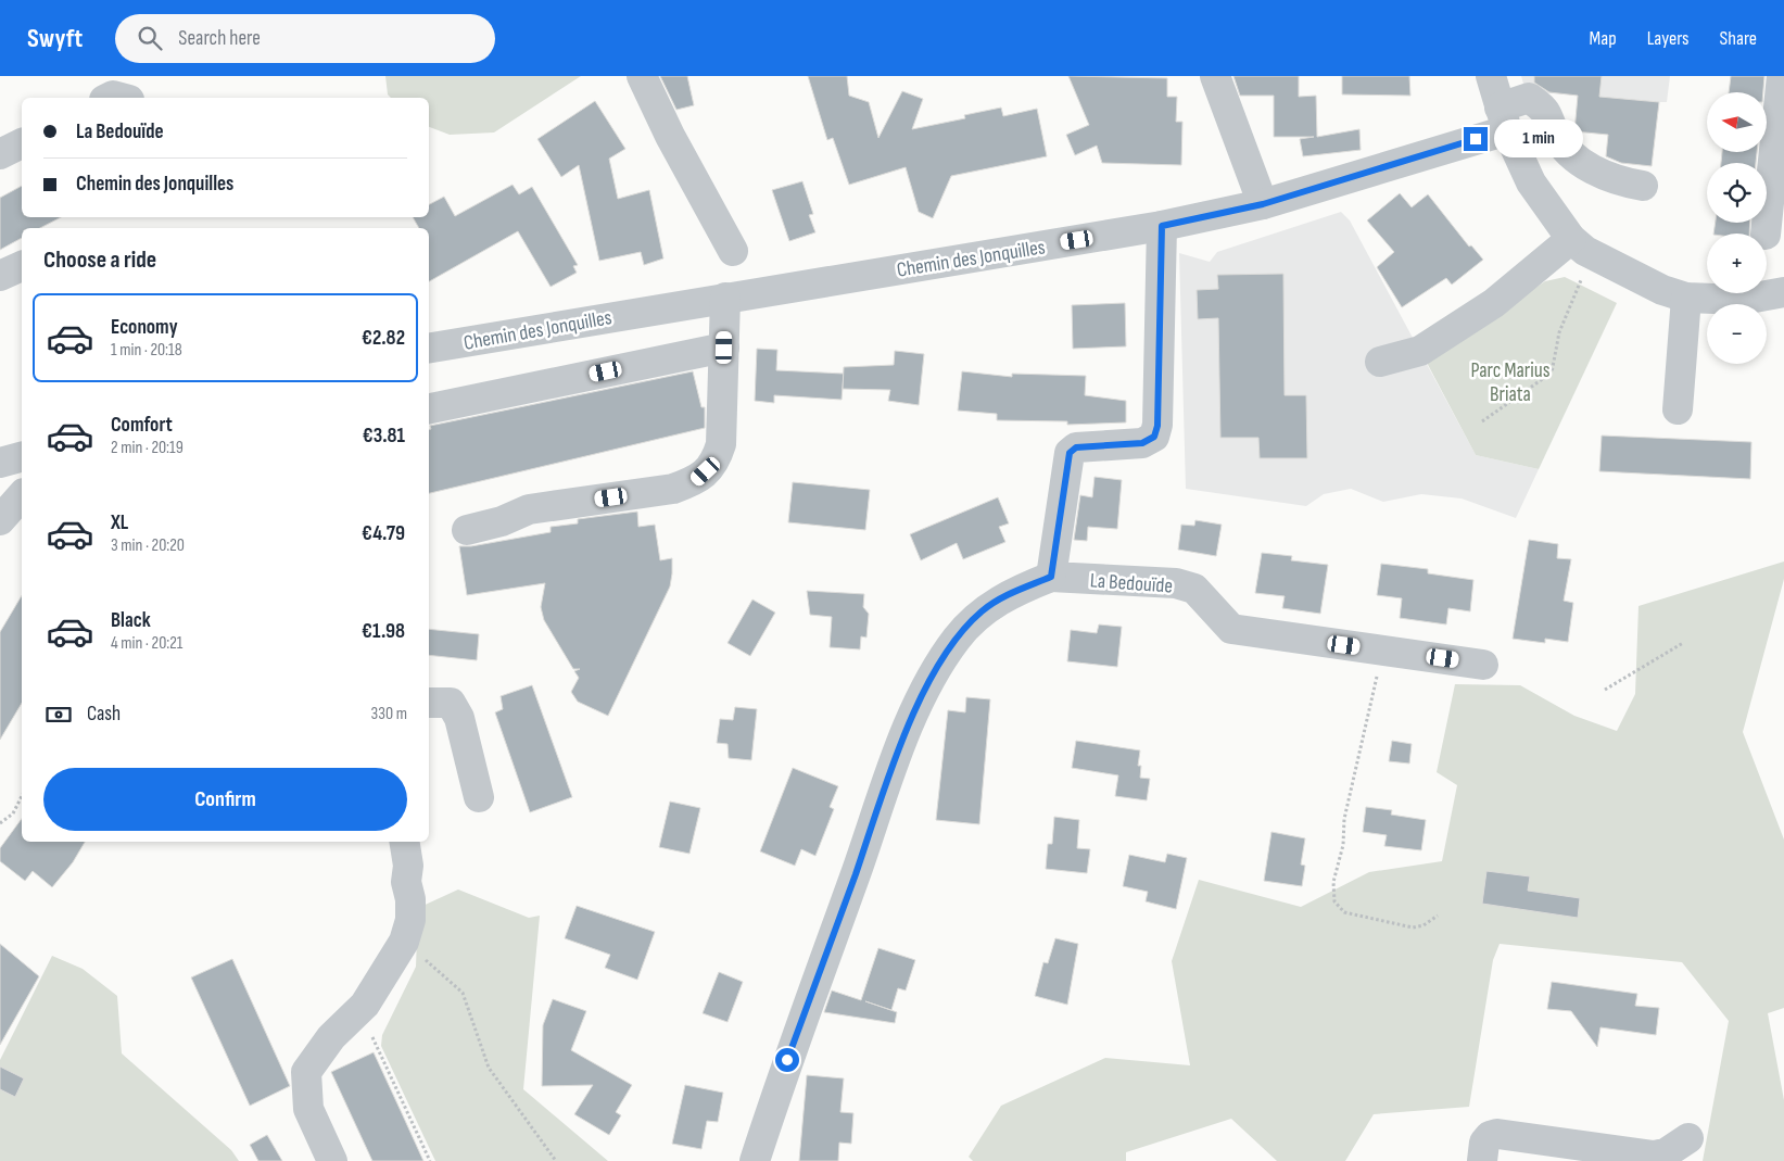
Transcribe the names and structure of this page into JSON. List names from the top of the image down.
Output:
{
  "streets": {
    "street": ["Chemin des Jonquilles", "La Bedouïde"]
  },
  "parks": ["Parc Marius Briata"],
  "north": "left",
  "page": {
    "header": "Swyft",
    "search": "Search here",
    "nav": ["Map", "Layers", "Share"],
    "map_buttons": ["+", "−"],
    "banner": ["La Bedouïde", "Chemin des Jonquilles"],
    "bubble": "1 min",
    "heading": "Choose a ride",
    "list": [
      {
        "name": "Economy",
        "note": "1 min · 20:18",
        "value": "€2.82"
      },
      {
        "name": "Comfort",
        "note": "2 min · 20:19",
        "value": "€3.81"
      },
      {
        "name": "XL",
        "note": "3 min · 20:20",
        "value": "€4.79"
      },
      {
        "name": "Black",
        "note": "4 min · 20:21",
        "value": "€1.98"
      }
    ],
    "pay": ["Cash", "330 m"],
    "buttons": "Confirm"
  }
}
